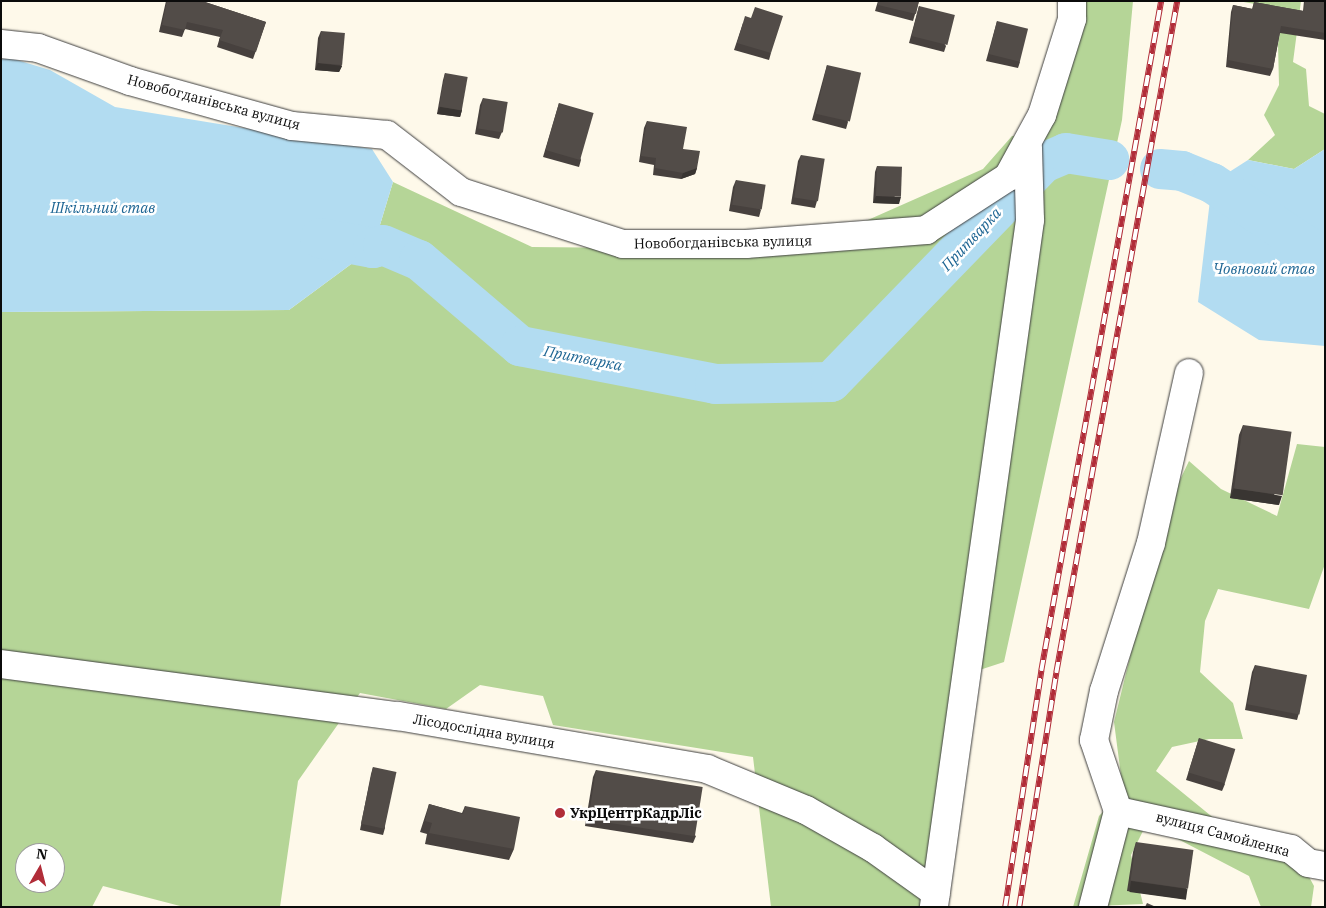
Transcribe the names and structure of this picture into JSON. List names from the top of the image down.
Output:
{
  "streets": {
    "street": ["Новобогданівська вулиця", "Лісодослідна вулиця", "вулиця Самойленка"]
  },
  "water": ["Шкільний став", "Притварка", "Човновий став"],
  "places": ["УкрЦентрКадрЛіс"],
  "north": "top"
}
